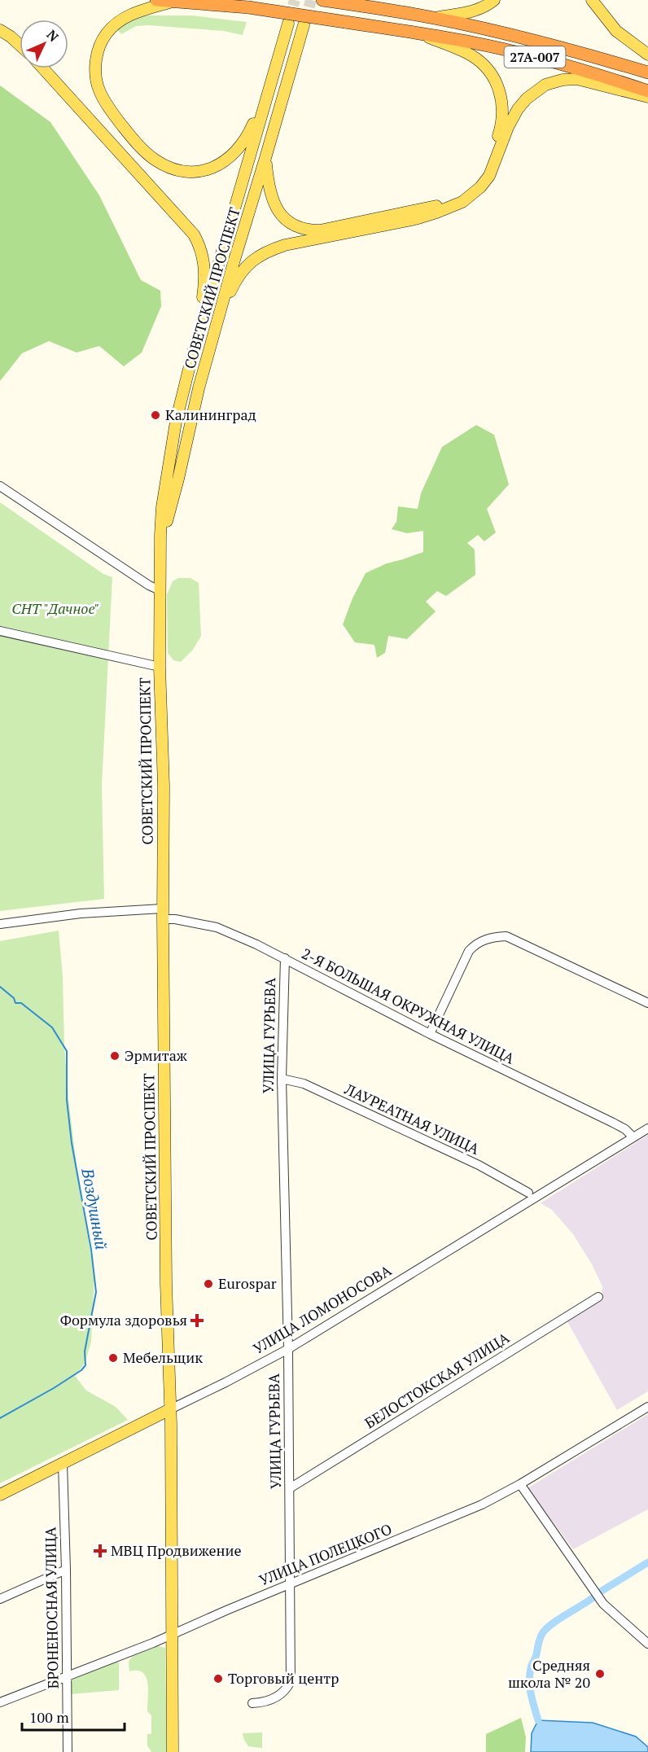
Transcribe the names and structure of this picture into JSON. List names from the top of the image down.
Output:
{
  "streets": {
    "highway": ["27А-007"],
    "main road": ["СОВЕТСКИЙ ПРОСПЕКТ", "УЛИЦА ЛОМОНОСОВА"],
    "street": [
      "2-Я БОЛЬШАЯ ОКРУЖНАЯ УЛИЦА",
      "УЛИЦА ГУРЬЕВА",
      "ЛАУРЕАТНАЯ УЛИЦА",
      "БЕЛОСТОКСКАЯ УЛИЦА",
      "УЛИЦА ПОЛЕЦКОГО",
      "БРОНЕНОСНАЯ УЛИЦА"
    ]
  },
  "crossings": [
    ["СОВЕТСКИЙ ПРОСПЕКТ", "2-Я БОЛЬШАЯ ОКРУЖНАЯ УЛИЦА"],
    ["СОВЕТСКИЙ ПРОСПЕКТ", "УЛИЦА ЛОМОНОСОВА"],
    ["СОВЕТСКИЙ ПРОСПЕКТ", "УЛИЦА ПОЛЕЦКОГО"],
    ["2-Я БОЛЬШАЯ ОКРУЖНАЯ УЛИЦА", "УЛИЦА ГУРЬЕВА"],
    ["2-Я БОЛЬШАЯ ОКРУЖНАЯ УЛИЦА", "УЛИЦА ЛОМОНОСОВА"],
    ["УЛИЦА ГУРЬЕВА", "ЛАУРЕАТНАЯ УЛИЦА"],
    ["УЛИЦА ГУРЬЕВА", "УЛИЦА ЛОМОНОСОВА"],
    ["УЛИЦА ГУРЬЕВА", "БЕЛОСТОКСКАЯ УЛИЦА"],
    ["УЛИЦА ГУРЬЕВА", "УЛИЦА ПОЛЕЦКОГО"],
    ["УЛИЦА ЛОМОНОСОВА", "БРОНЕНОСНАЯ УЛИЦА"],
    ["УЛИЦА ПОЛЕЦКОГО", "БРОНЕНОСНАЯ УЛИЦА"]
  ],
  "water": ["Воздушный"],
  "parks": ["СНТ \"Дачное\""],
  "places": {
    "other": [
      "Калининград",
      "Эрмитаж",
      "Eurospar",
      "Мебельщик",
      "Средняя школа № 20",
      "Торговый центр"
    ],
    "health": ["Формула здоровья", "МВЦ Продвижение"]
  },
  "scale_bar": "100 m",
  "north": "top right"
}
